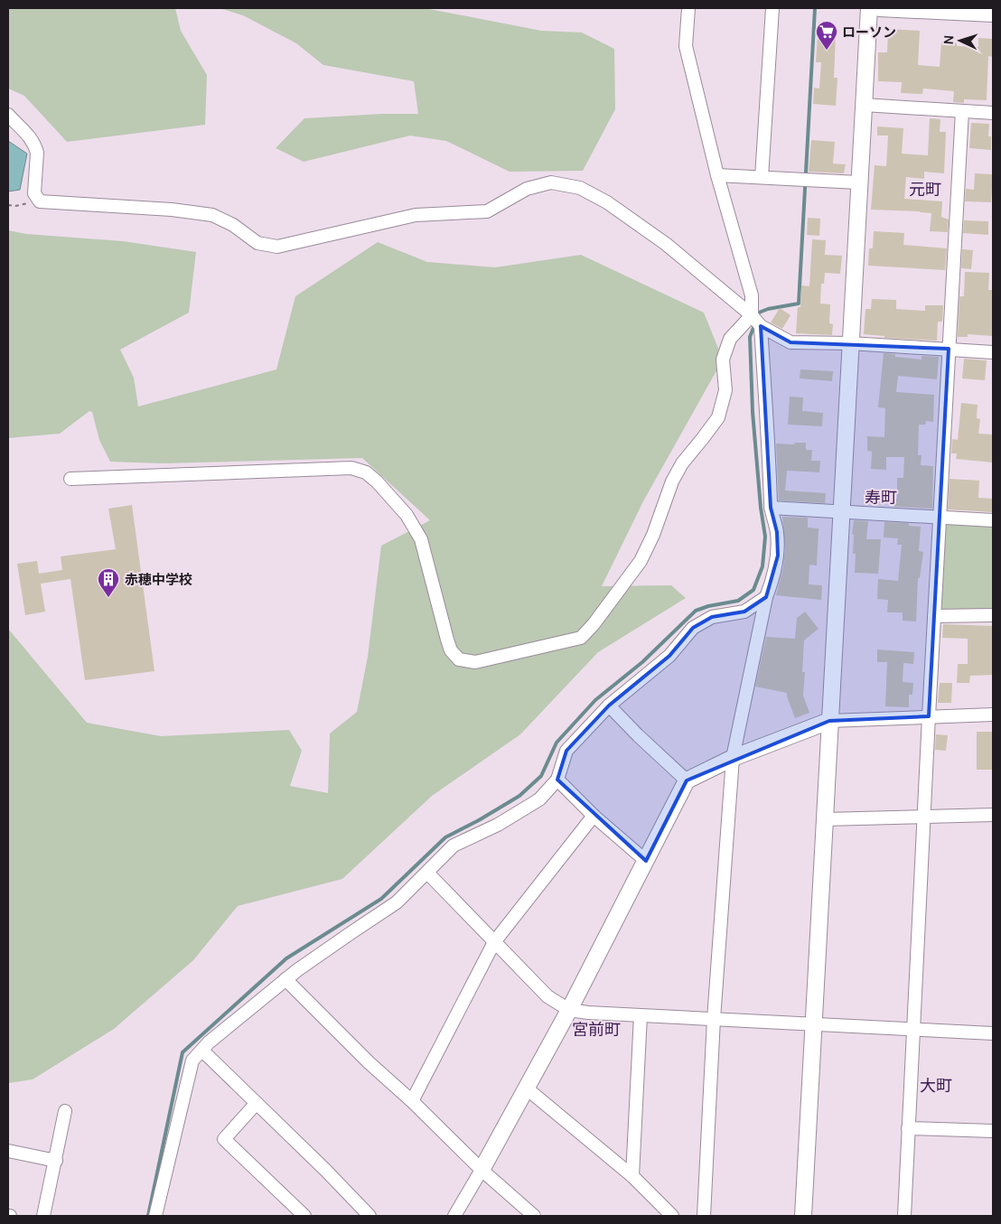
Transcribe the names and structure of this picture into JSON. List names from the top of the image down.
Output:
{
  "districts": [
    "元町",
    "寿町",
    "宮前町",
    "大町"
  ],
  "places": {
    "supermarket": ["ローソン"],
    "building": ["赤穂中学校"]
  },
  "north": "left"
}
